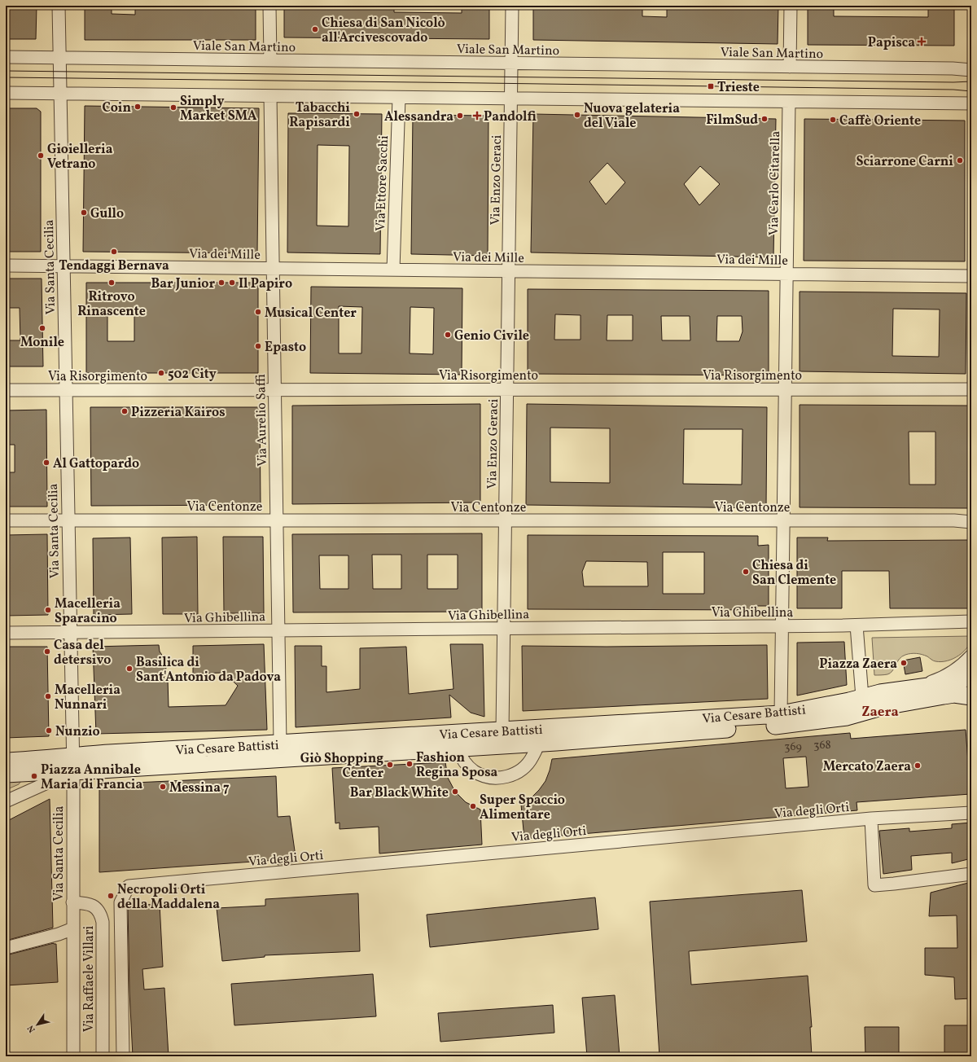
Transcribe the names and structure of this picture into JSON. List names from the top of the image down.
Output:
{
  "streets": {
    "main road": ["Via Cesare Battisti"],
    "street": [
      "Viale San Martino",
      "Via Enzo Geraci",
      "Via Ettore Sacchi",
      "Via Carlo Citarella",
      "Via dei Mille",
      "Via Santa Cecilia",
      "Via Risorgimento",
      "Via Aurelio Saffi",
      "Via Centonze",
      "Via Ghibellina",
      "Via degli Orti",
      "Via Raffaele Villari"
    ]
  },
  "crossings": [
    ["Viale San Martino", "Via Enzo Geraci"],
    ["Viale San Martino", "Via Santa Cecilia"],
    ["Via Enzo Geraci", "Via dei Mille"],
    ["Via Enzo Geraci", "Via Risorgimento"],
    ["Via Enzo Geraci", "Via Centonze"],
    ["Via Enzo Geraci", "Via Ghibellina"],
    ["Via Enzo Geraci", "Via Cesare Battisti"],
    ["Via Ettore Sacchi", "Via dei Mille"],
    ["Via Carlo Citarella", "Via dei Mille"],
    ["Via Carlo Citarella", "Via Risorgimento"],
    ["Via Carlo Citarella", "Via Centonze"],
    ["Via Carlo Citarella", "Via Ghibellina"],
    ["Via Carlo Citarella", "Via Cesare Battisti"],
    ["Via dei Mille", "Via Santa Cecilia"],
    ["Via dei Mille", "Via Aurelio Saffi"],
    ["Via Santa Cecilia", "Via Risorgimento"],
    ["Via Santa Cecilia", "Via Centonze"],
    ["Via Santa Cecilia", "Via Ghibellina"],
    ["Via Santa Cecilia", "Via Cesare Battisti"],
    ["Via Santa Cecilia", "Via Raffaele Villari"],
    ["Via Risorgimento", "Via Aurelio Saffi"],
    ["Via Aurelio Saffi", "Via Centonze"],
    ["Via Aurelio Saffi", "Via Ghibellina"],
    ["Via Aurelio Saffi", "Via Cesare Battisti"]
  ],
  "districts": ["Zaera"],
  "places": {
    "other": [
      "Chiesa di San Nicolò all'Arcivescovado",
      "Coin",
      "Simply Market SMA",
      "Tabacchi Rapisardi",
      "Nuova gelateria del Viale",
      "Alessandra",
      "FilmSud",
      "Caffè Oriente",
      "Gioielleria Vetrano",
      "Sciarrone Carni",
      "Gullo",
      "Tendaggi Bernava",
      "Ritrovo Rinascente",
      "Bar Junior",
      "Il Papiro",
      "Musical Center",
      "Monile",
      "Genio Civile",
      "Epasto",
      "502 City",
      "Pizzeria Kairos",
      "Al Gattopardo",
      "Chiesa di San Clemente",
      "Macelleria Sparacino",
      "Casa del detersivo",
      "Piazza Zaera",
      "Basilica di Sant'Antonio da Padova",
      "Macelleria Nunnari",
      "Nunzio",
      "Fashion Regina Sposa",
      "Giò Shopping Center",
      "Mercato Zaera",
      "Piazza Annibale Maria di Francia",
      "Messina 7",
      "Bar Black White",
      "Super Spaccio Alimentare",
      "Necropoli Orti della Maddalena"
    ],
    "health": ["Papisca", "Pandolfi"],
    "transit": ["Trieste"]
  },
  "house_numbers": ["368", "369"],
  "north": "bottom left"
}
